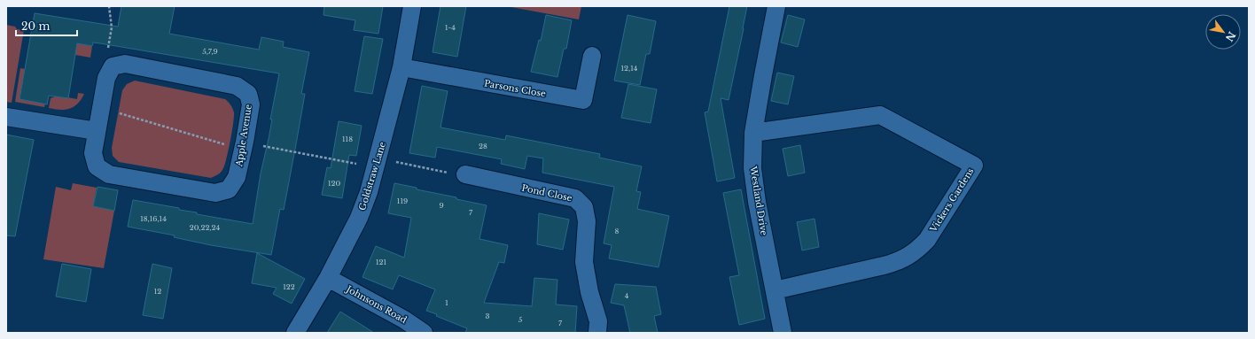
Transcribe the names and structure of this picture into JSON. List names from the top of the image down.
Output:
{
  "streets": {
    "street": [
      "Parsons Close",
      "Apple Avenue",
      "Goldstraw Lane",
      "Pond Close",
      "Vickers Gardens",
      "Westland Drive",
      "Johnsons Road"
    ]
  },
  "crossings": [
    ["Parsons Close", "Goldstraw Lane"],
    ["Goldstraw Lane", "Johnsons Road"],
    ["Vickers Gardens", "Westland Drive"]
  ],
  "house_numbers": [
    "1-4",
    "5,7,9",
    "12,14",
    "118",
    "28",
    "120",
    "119",
    "9",
    "7",
    "18,16,14",
    "20,22,24",
    "8",
    "121",
    "122",
    "12",
    "4",
    "1",
    "3",
    "5",
    "7"
  ],
  "scale_bar": "20 m",
  "north": "bottom right"
}
